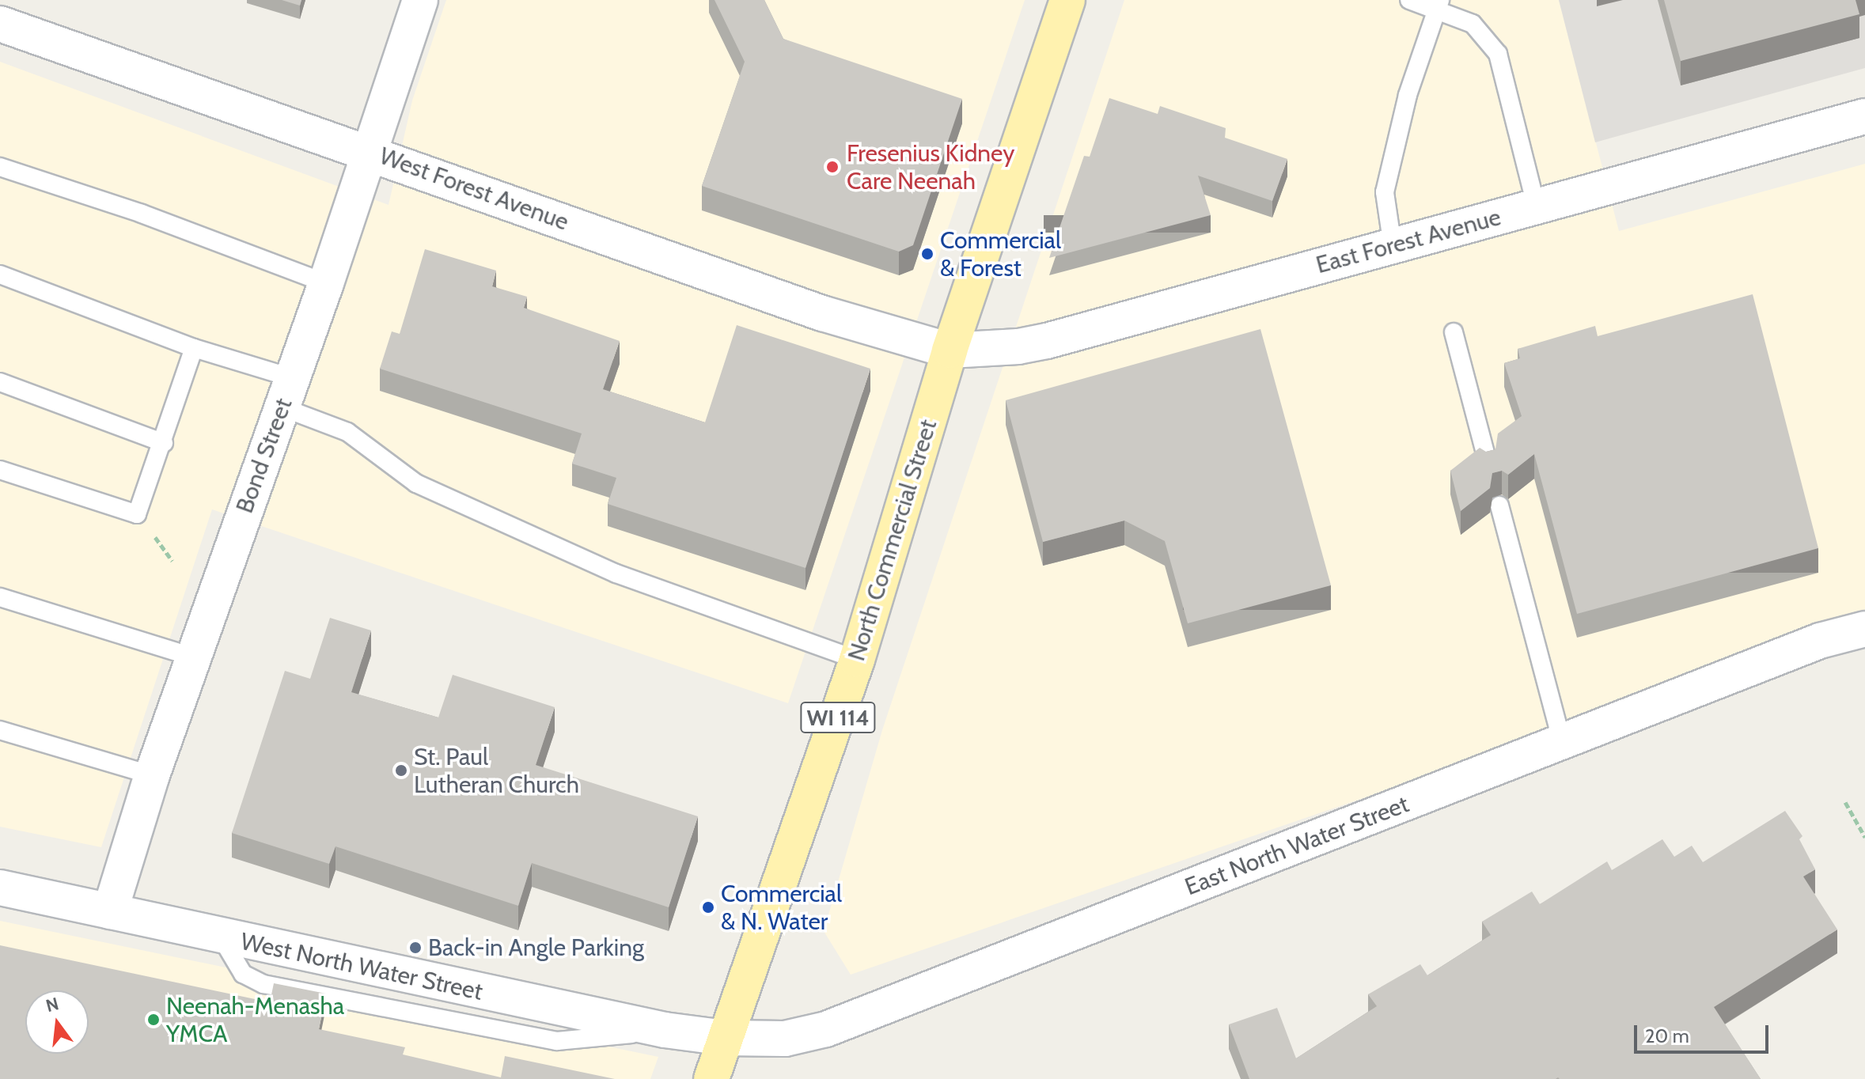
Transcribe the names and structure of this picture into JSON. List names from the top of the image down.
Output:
{
  "streets": {
    "main road": ["North Commercial Street", "WI 114"],
    "street": [
      "West Forest Avenue",
      "East Forest Avenue",
      "Bond Street",
      "East North Water Street",
      "West North Water Street"
    ]
  },
  "crossings": [
    ["West Forest Avenue", "East Forest Avenue"],
    ["West Forest Avenue", "Bond Street"],
    ["West Forest Avenue", "North Commercial Street"],
    ["East Forest Avenue", "North Commercial Street"],
    ["Bond Street", "West North Water Street"],
    ["North Commercial Street", "East North Water Street"],
    ["North Commercial Street", "West North Water Street"],
    ["East North Water Street", "West North Water Street"]
  ],
  "places": [
    "Fresenius Kidney Care Neenah",
    "Commercial & Forest",
    "St. Paul Lutheran Church",
    "Commercial & N. Water",
    "Back-in Angle Parking",
    "Neenah-Menasha YMCA"
  ],
  "scale_bar": "20 m",
  "north": "top"
}
